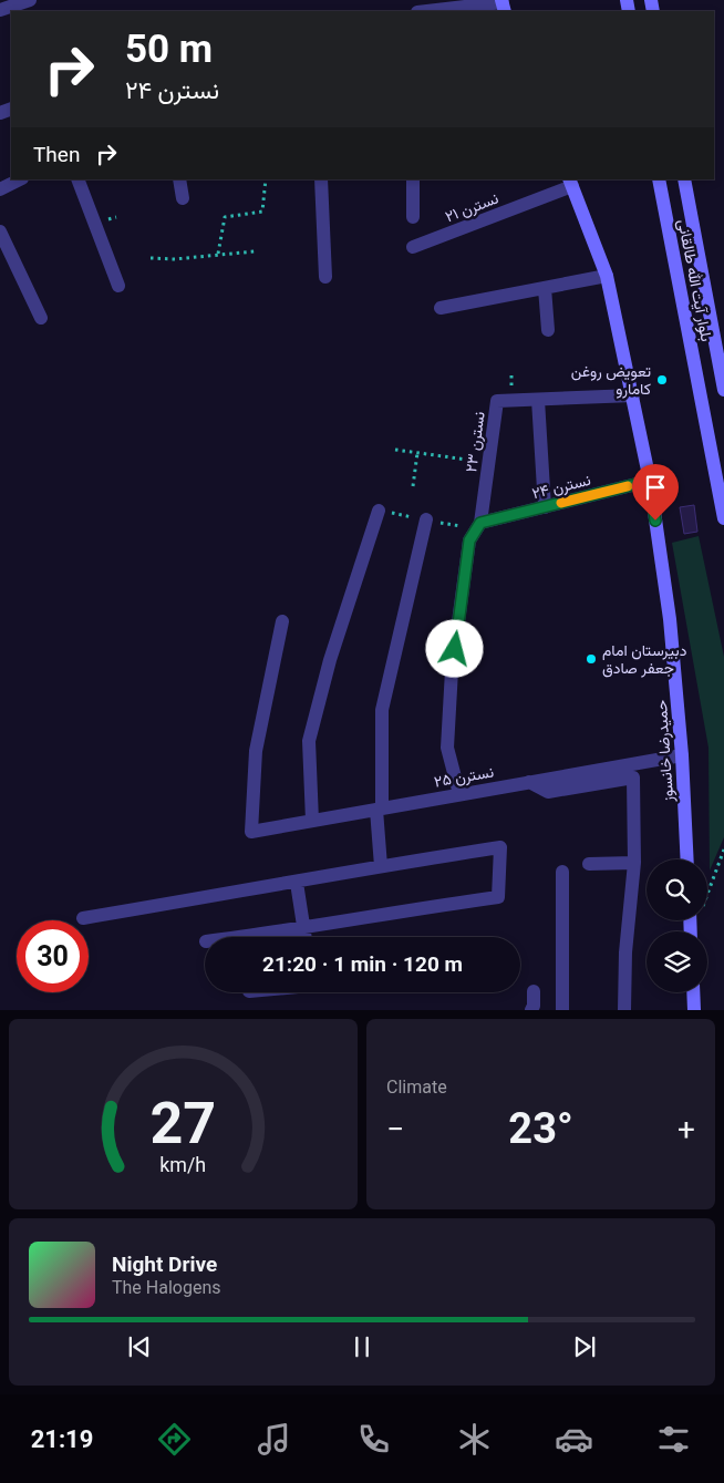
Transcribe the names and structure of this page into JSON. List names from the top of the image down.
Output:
{
  "streets": {
    "street": [
      "نسترن ۲۱",
      "بلوار آیت الله طالقانی",
      "نسترن ۲۳",
      "نسترن ۲۴",
      "حمیدرضا خانسوز",
      "نسترن ۲۵"
    ]
  },
  "crossings": [
    ["نسترن ۲۱", "حمیدرضا خانسوز"],
    ["نسترن ۲۳", "نسترن ۲۴"],
    ["نسترن ۲۳", "حمیدرضا خانسوز"],
    ["نسترن ۲۳", "نسترن ۲۵"],
    ["نسترن ۲۴", "حمیدرضا خانسوز"],
    ["حمیدرضا خانسوز", "نسترن ۲۵"]
  ],
  "places": ["تعویض روغن کامارو", "دبیرستان امام جعفر صادق"],
  "page": {
    "turn": ["50 m", "نسترن ۲۴"],
    "then": "Then",
    "limit": "30",
    "trip": "21:20 · 1 min · 120 m",
    "tile": "Climate",
    "heat": ["−", "23°", "+"],
    "song": ["Night Drive", "The Halogens"],
    "tabs": "21:19",
    "gauge": ["27", "km/h"]
  }
}
